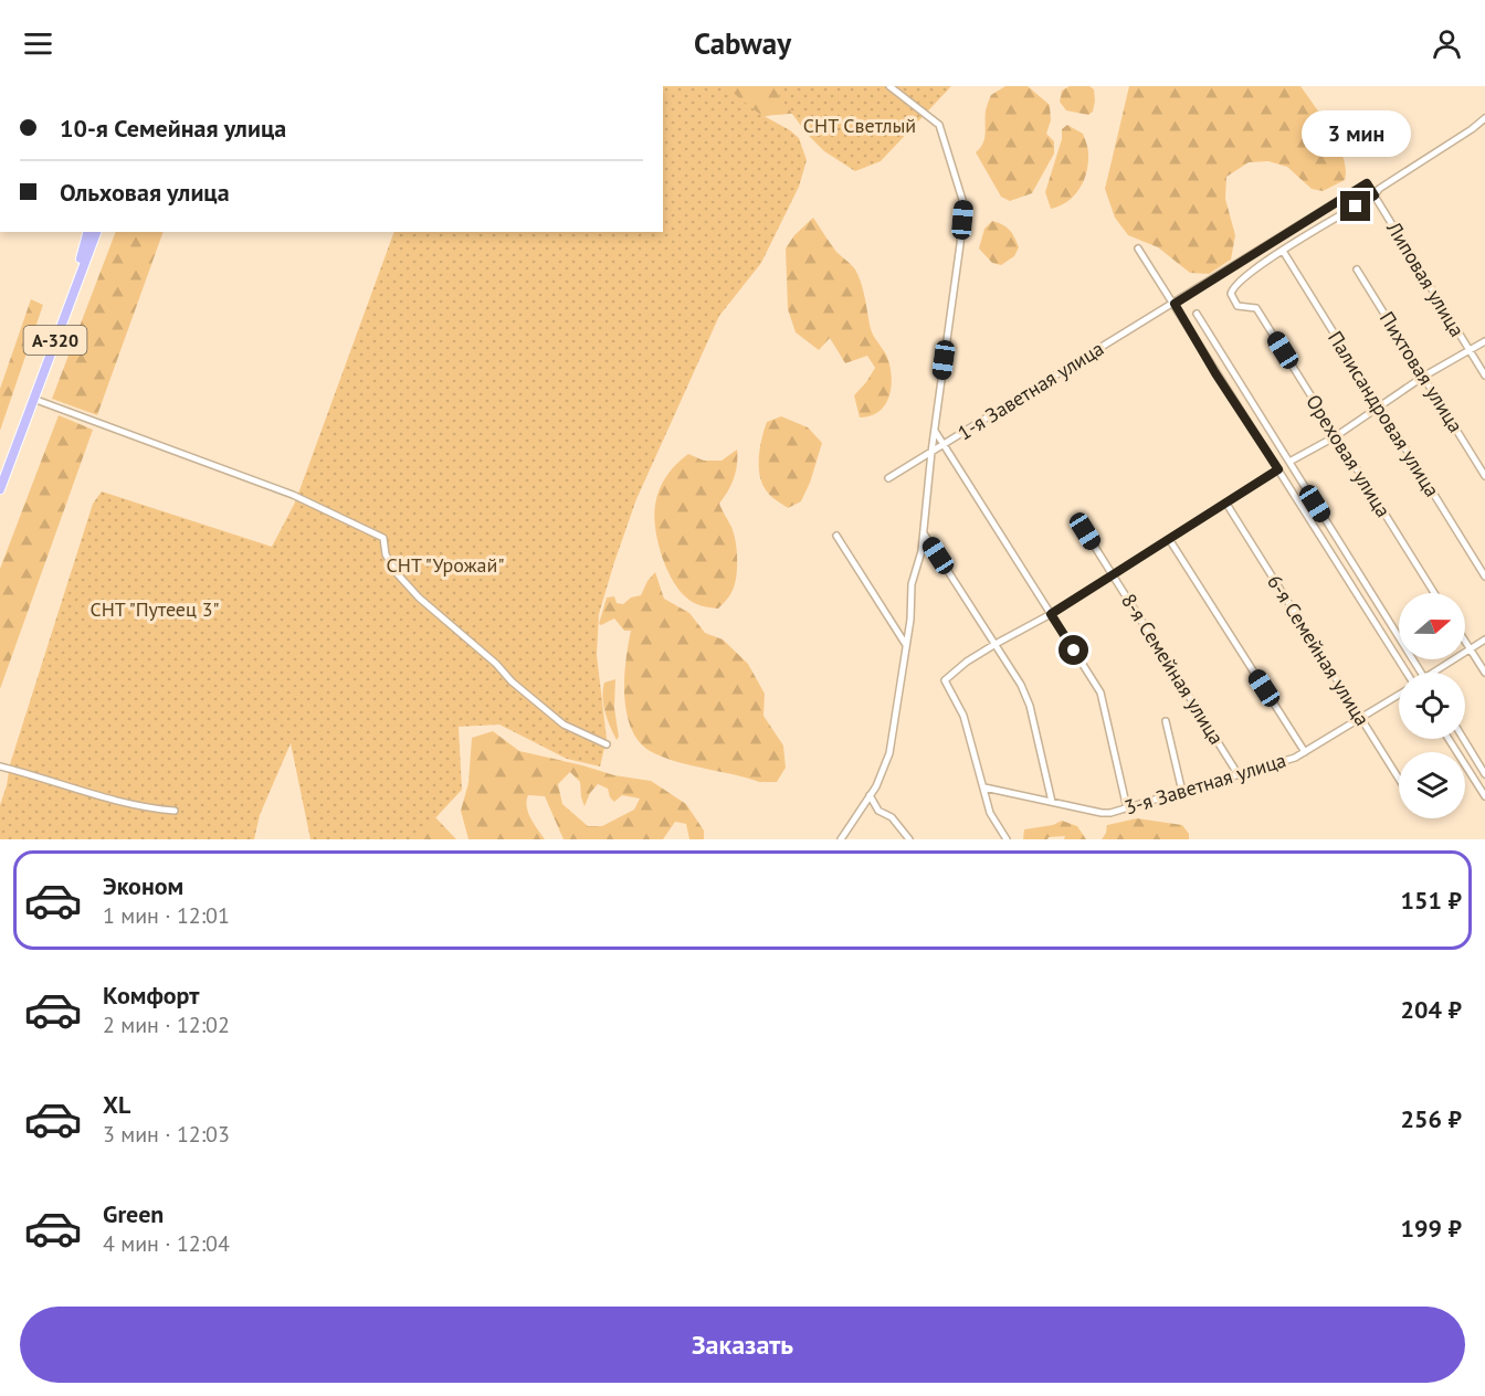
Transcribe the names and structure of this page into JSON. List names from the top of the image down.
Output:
{
  "streets": {
    "highway": ["А-320"],
    "street": [
      "Липовая улица",
      "Пихтовая улица",
      "1-я Заветная улица",
      "Палисандровая улица",
      "Ореховая улица",
      "6-я Семейная улица",
      "8-я Семейная улица",
      "3-я Заветная улица"
    ]
  },
  "crossings": [
    ["Липовая улица", "1-я Заветная улица"],
    ["Палисандровая улица", "Ореховая улица"],
    ["6-я Семейная улица", "3-я Заветная улица"],
    ["8-я Семейная улица", "3-я Заветная улица"]
  ],
  "parks": ["СНТ Светлый", "СНТ \"Урожай\"", "СНТ \"Путеец 3\""],
  "north": "right",
  "page": {
    "header": "Cabway",
    "banner": ["10-я Семейная улица", "Ольховая улица"],
    "bubble": "3 мин",
    "list": [
      {
        "name": "Эконом",
        "note": "1 мин · 12:01",
        "value": "151 ₽"
      },
      {
        "name": "Комфорт",
        "note": "2 мин · 12:02",
        "value": "204 ₽"
      },
      {
        "name": "XL",
        "note": "3 мин · 12:03",
        "value": "256 ₽"
      },
      {
        "name": "Green",
        "note": "4 мин · 12:04",
        "value": "199 ₽"
      }
    ],
    "buttons": "Заказать"
  }
}
